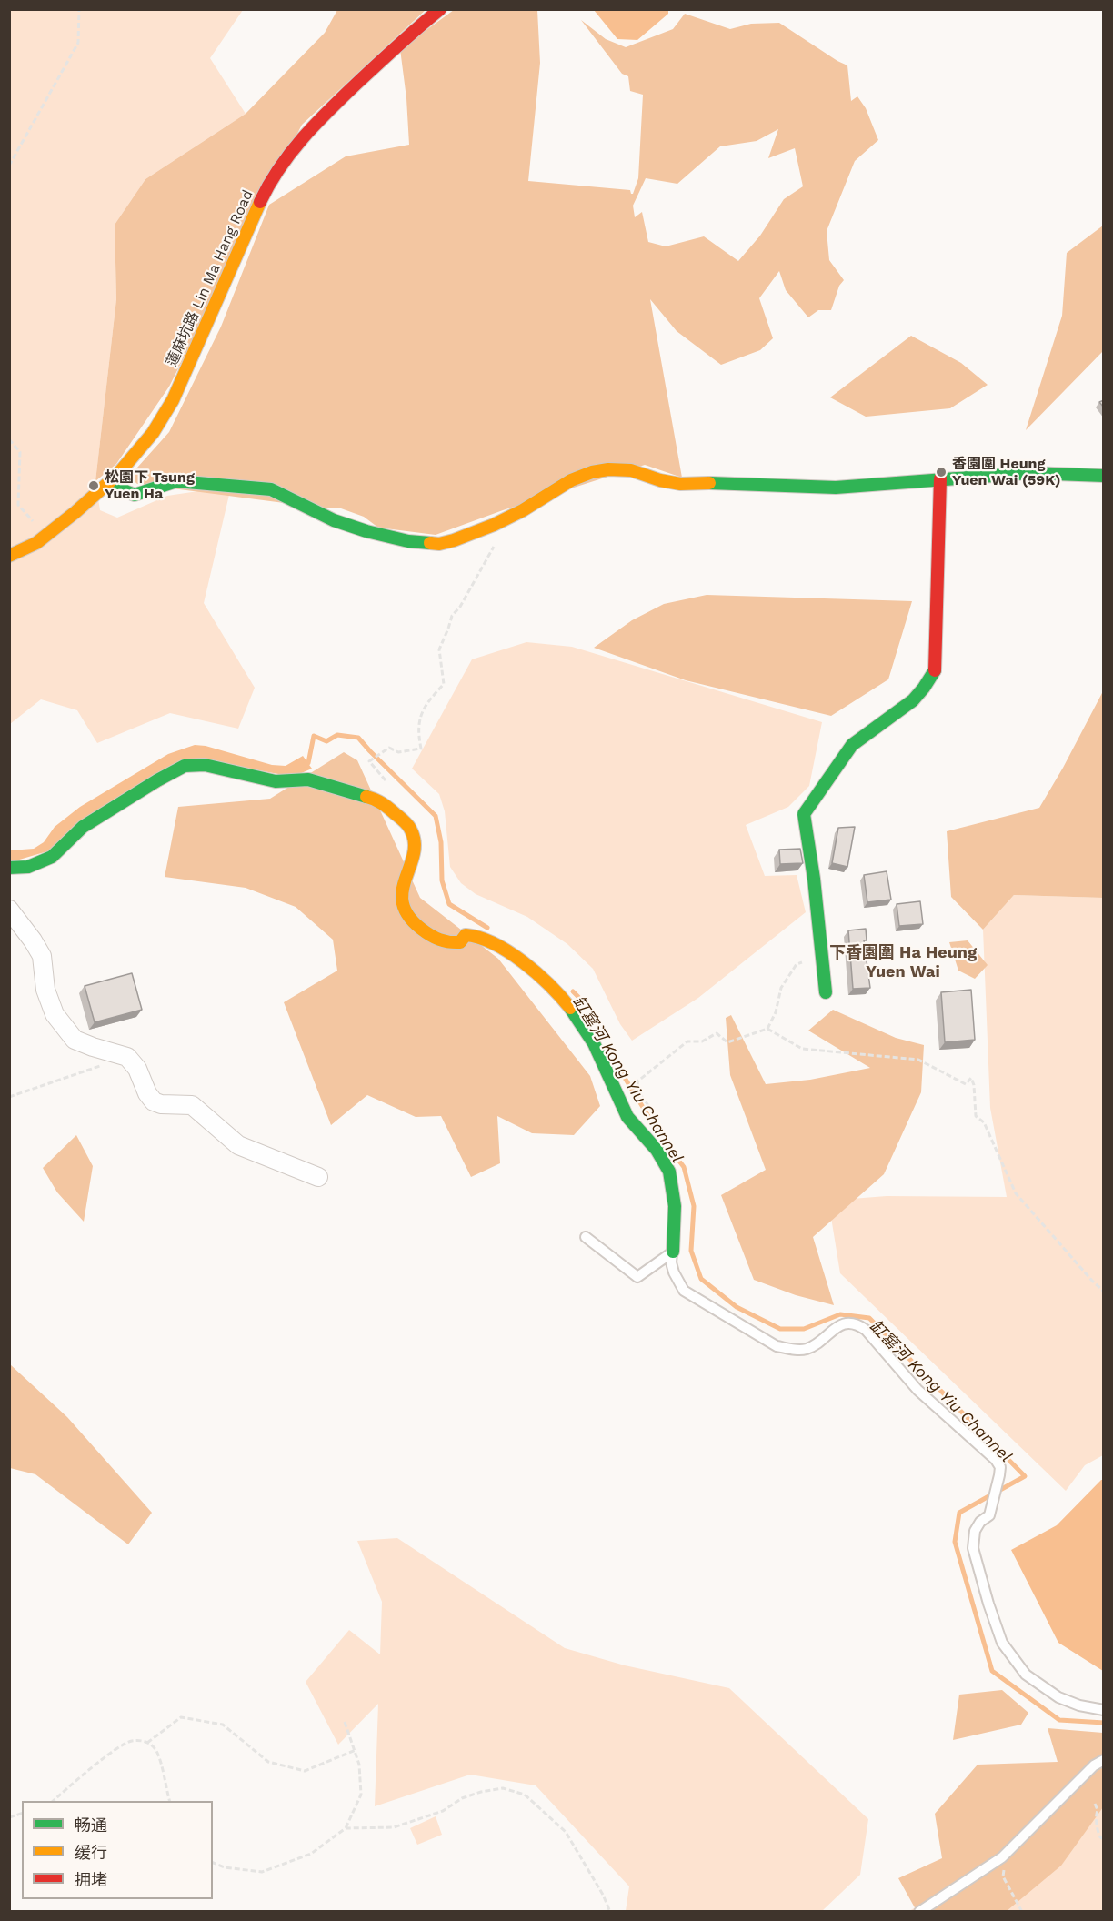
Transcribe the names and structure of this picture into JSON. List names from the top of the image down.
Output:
{
  "streets": {
    "street": ["蓮麻坑路 Lin Ma Hang Road"]
  },
  "districts": ["下香園圍 Ha Heung Yuen Wai"],
  "water": ["缸窰河 Kong Yiu Channel"],
  "places": ["香園圍 Heung Yuen Wai (59K)", "松園下 Tsung Yuen Ha"],
  "legend": ["畅通", "缓行", "拥堵"]
}
